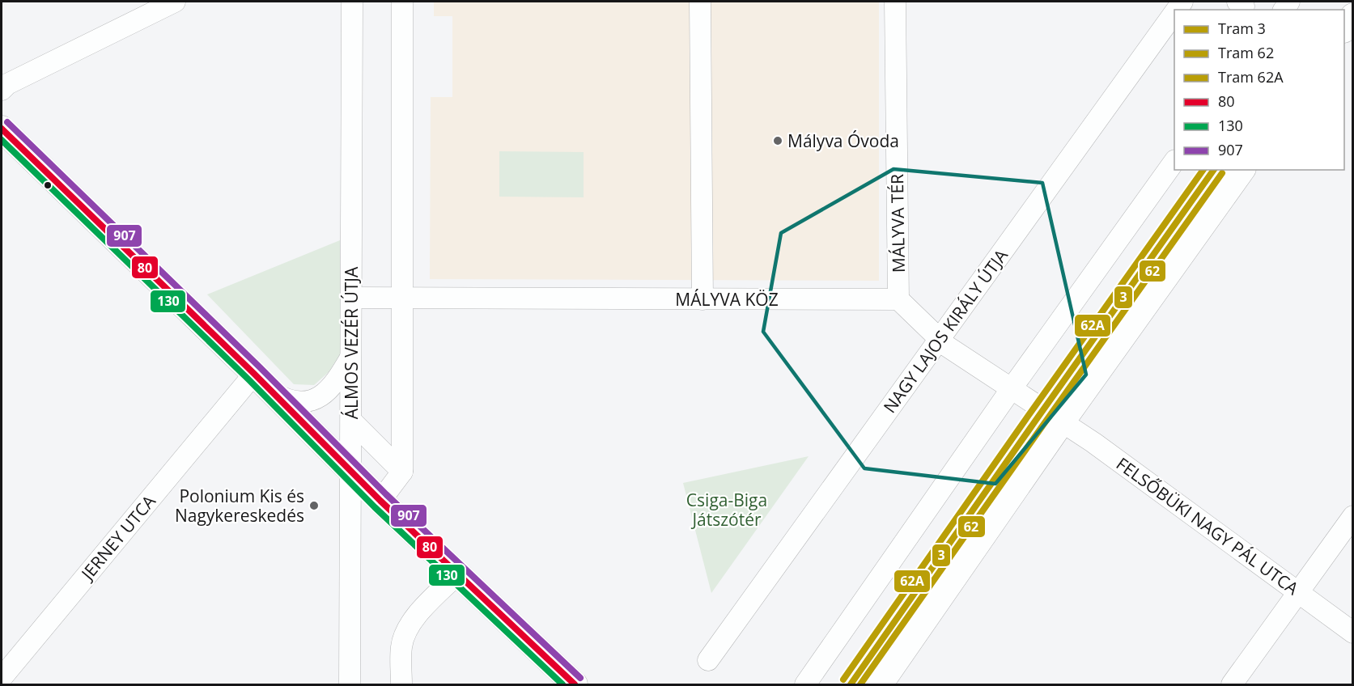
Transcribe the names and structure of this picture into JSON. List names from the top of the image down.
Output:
{
  "streets": {
    "street": [
      "MÁLYVA TÉR",
      "MÁLYVA KÖZ",
      "NAGY LAJOS KIRÁLY ÚTJA",
      "ÁLMOS VEZÉR ÚTJA",
      "FELSŐBÜKI NAGY PÁL UTCA",
      "JERNEY UTCA"
    ]
  },
  "crossings": [
    ["MÁLYVA TÉR", "MÁLYVA KÖZ"],
    ["MÁLYVA KÖZ", "ÁLMOS VEZÉR ÚTJA"]
  ],
  "parks": ["Csiga-Biga Játszótér"],
  "places": ["Mályva Óvoda", "Polonium Kis és Nagykereskedés"],
  "lines": [
    "transit line 907",
    "transit line 80",
    "transit line 130",
    "tram line 3",
    "tram line 62A",
    "tram line 62"
  ],
  "legend": [
    "Tram 3",
    "Tram 62",
    "Tram 62A",
    "80",
    "130",
    "907"
  ]
}
